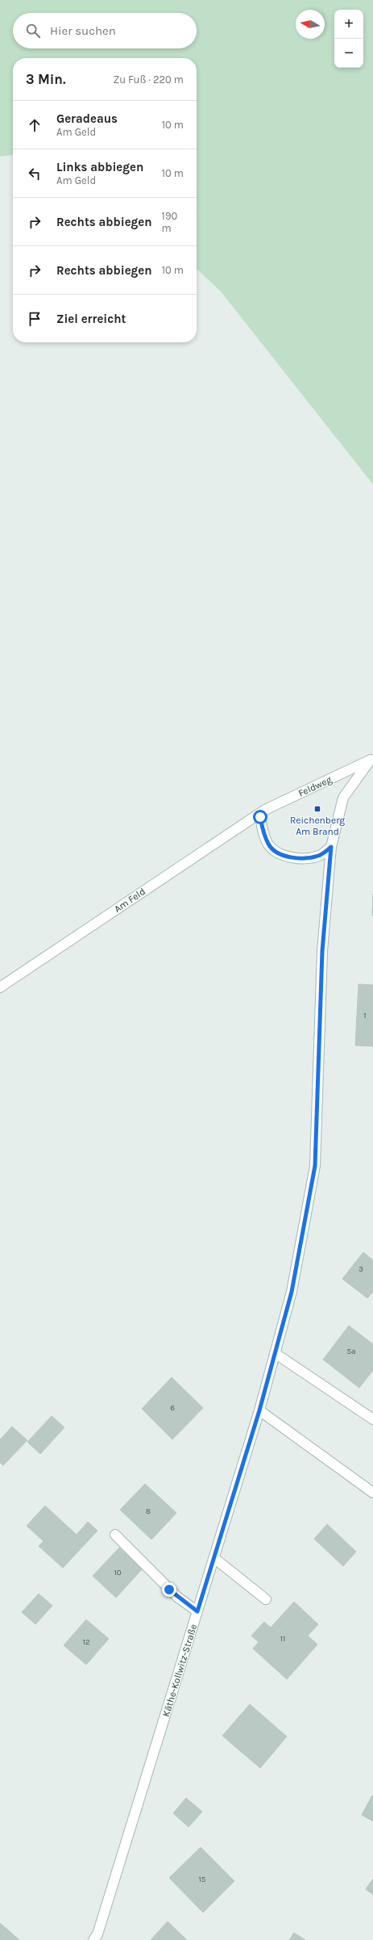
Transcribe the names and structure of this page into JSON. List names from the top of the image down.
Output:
{
  "streets": {
    "street": ["Feldweg", "Am Feld", "Käthe-Kollwitz-Straße"]
  },
  "crossings": [
    ["Feldweg", "Am Feld"],
    ["Feldweg", "Käthe-Kollwitz-Straße"]
  ],
  "places": {
    "transit": ["Reichenberg Am Brand"]
  },
  "house_numbers": [
    "1",
    "3",
    "5a",
    "6",
    "8",
    "10",
    "11",
    "12",
    "15"
  ],
  "north": "left",
  "page": {
    "map_buttons": ["+", "−"],
    "search": "Hier suchen",
    "heading": ["3 Min.", "Zu Fuß · 220 m"],
    "list": [
      ["Geradeaus", "Am Geld", "10 m"],
      ["Links abbiegen", "Am Geld", "10 m"],
      ["Rechts abbiegen", "190 m"],
      ["Rechts abbiegen", "10 m"],
      "Ziel erreicht"
    ]
  }
}
